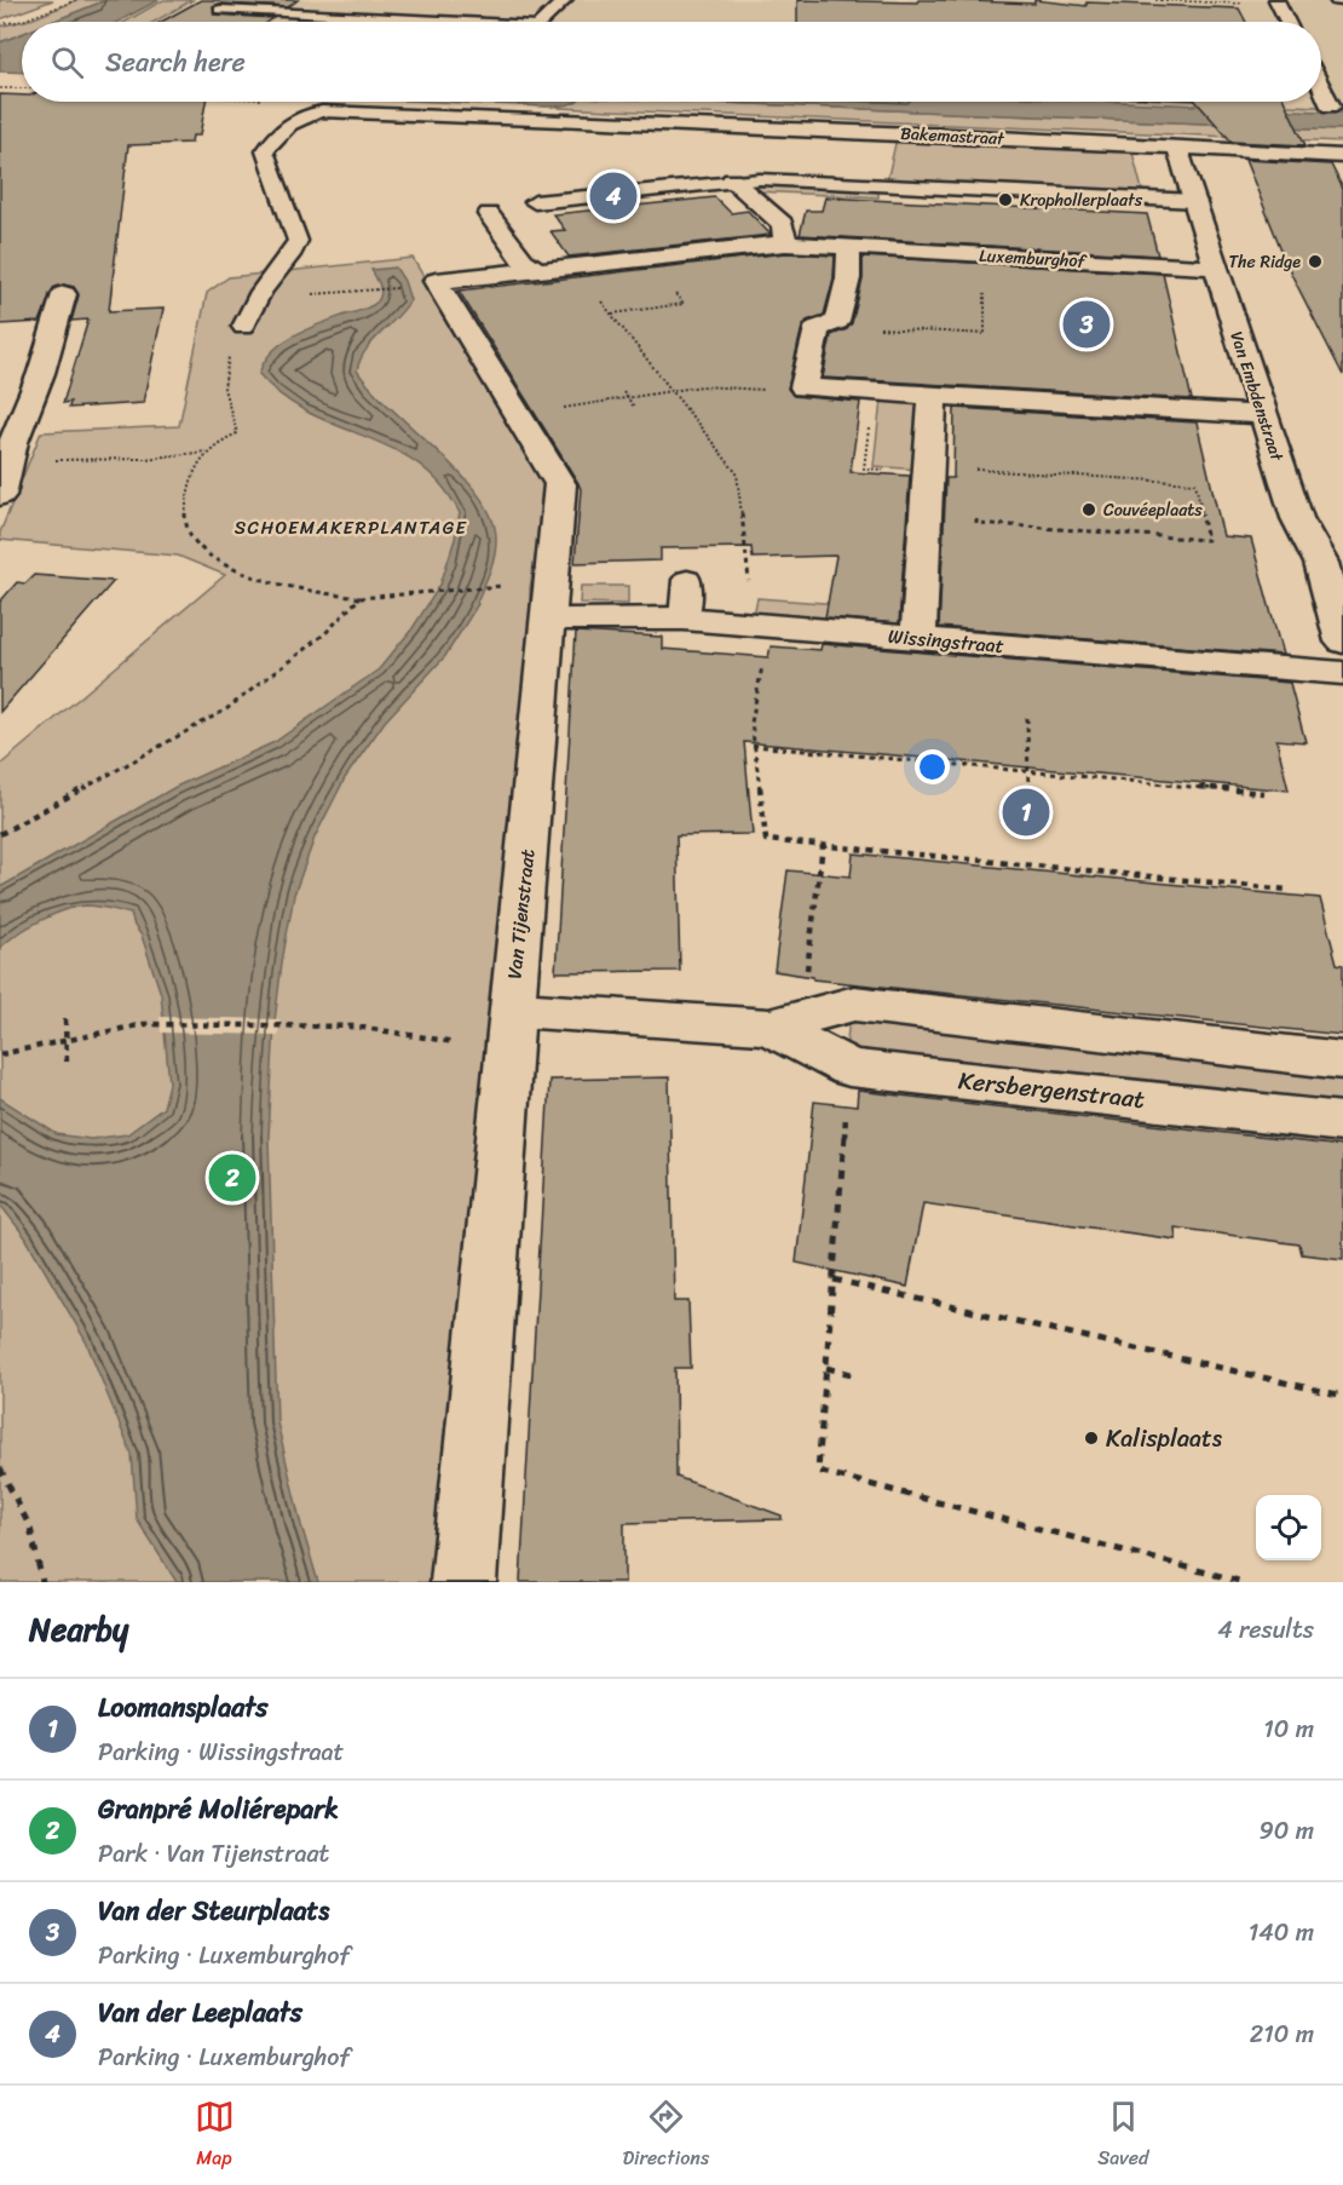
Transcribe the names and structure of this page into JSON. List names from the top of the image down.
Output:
{
  "streets": {
    "street": [
      "Bakemastraat",
      "Luxemburghof",
      "Van Embdenstraat",
      "Wissingstraat",
      "Van Tijenstraat",
      "Kersbergenstraat"
    ]
  },
  "crossings": [
    ["Bakemastraat", "Van Embdenstraat"],
    ["Luxemburghof", "Van Embdenstraat"],
    ["Luxemburghof", "Van Tijenstraat"],
    ["Wissingstraat", "Van Tijenstraat"],
    ["Van Tijenstraat", "Kersbergenstraat"]
  ],
  "districts": ["SCHOEMAKERPLANTAGE"],
  "places": [
    "Krophollerplaats",
    "The Ridge",
    "Couvéeplaats",
    "Kalisplaats"
  ],
  "page": {
    "search": "Search here",
    "pins": [
      "4",
      "3",
      "1",
      "2"
    ],
    "heading": ["Nearby", "4 results"],
    "list": [
      {
        "mark": "1",
        "name": "Loomansplaats",
        "note": "Parking · Wissingstraat",
        "value": "10 m"
      },
      {
        "mark": "2",
        "name": "Granpré Moliérepark",
        "note": "Park · Van Tijenstraat",
        "value": "90 m"
      },
      {
        "mark": "3",
        "name": "Van der Steurplaats",
        "note": "Parking · Luxemburghof",
        "value": "140 m"
      },
      {
        "mark": "4",
        "name": "Van der Leeplaats",
        "note": "Parking · Luxemburghof",
        "value": "210 m"
      }
    ],
    "nav": ["Map", "Directions", "Saved"]
  }
}
